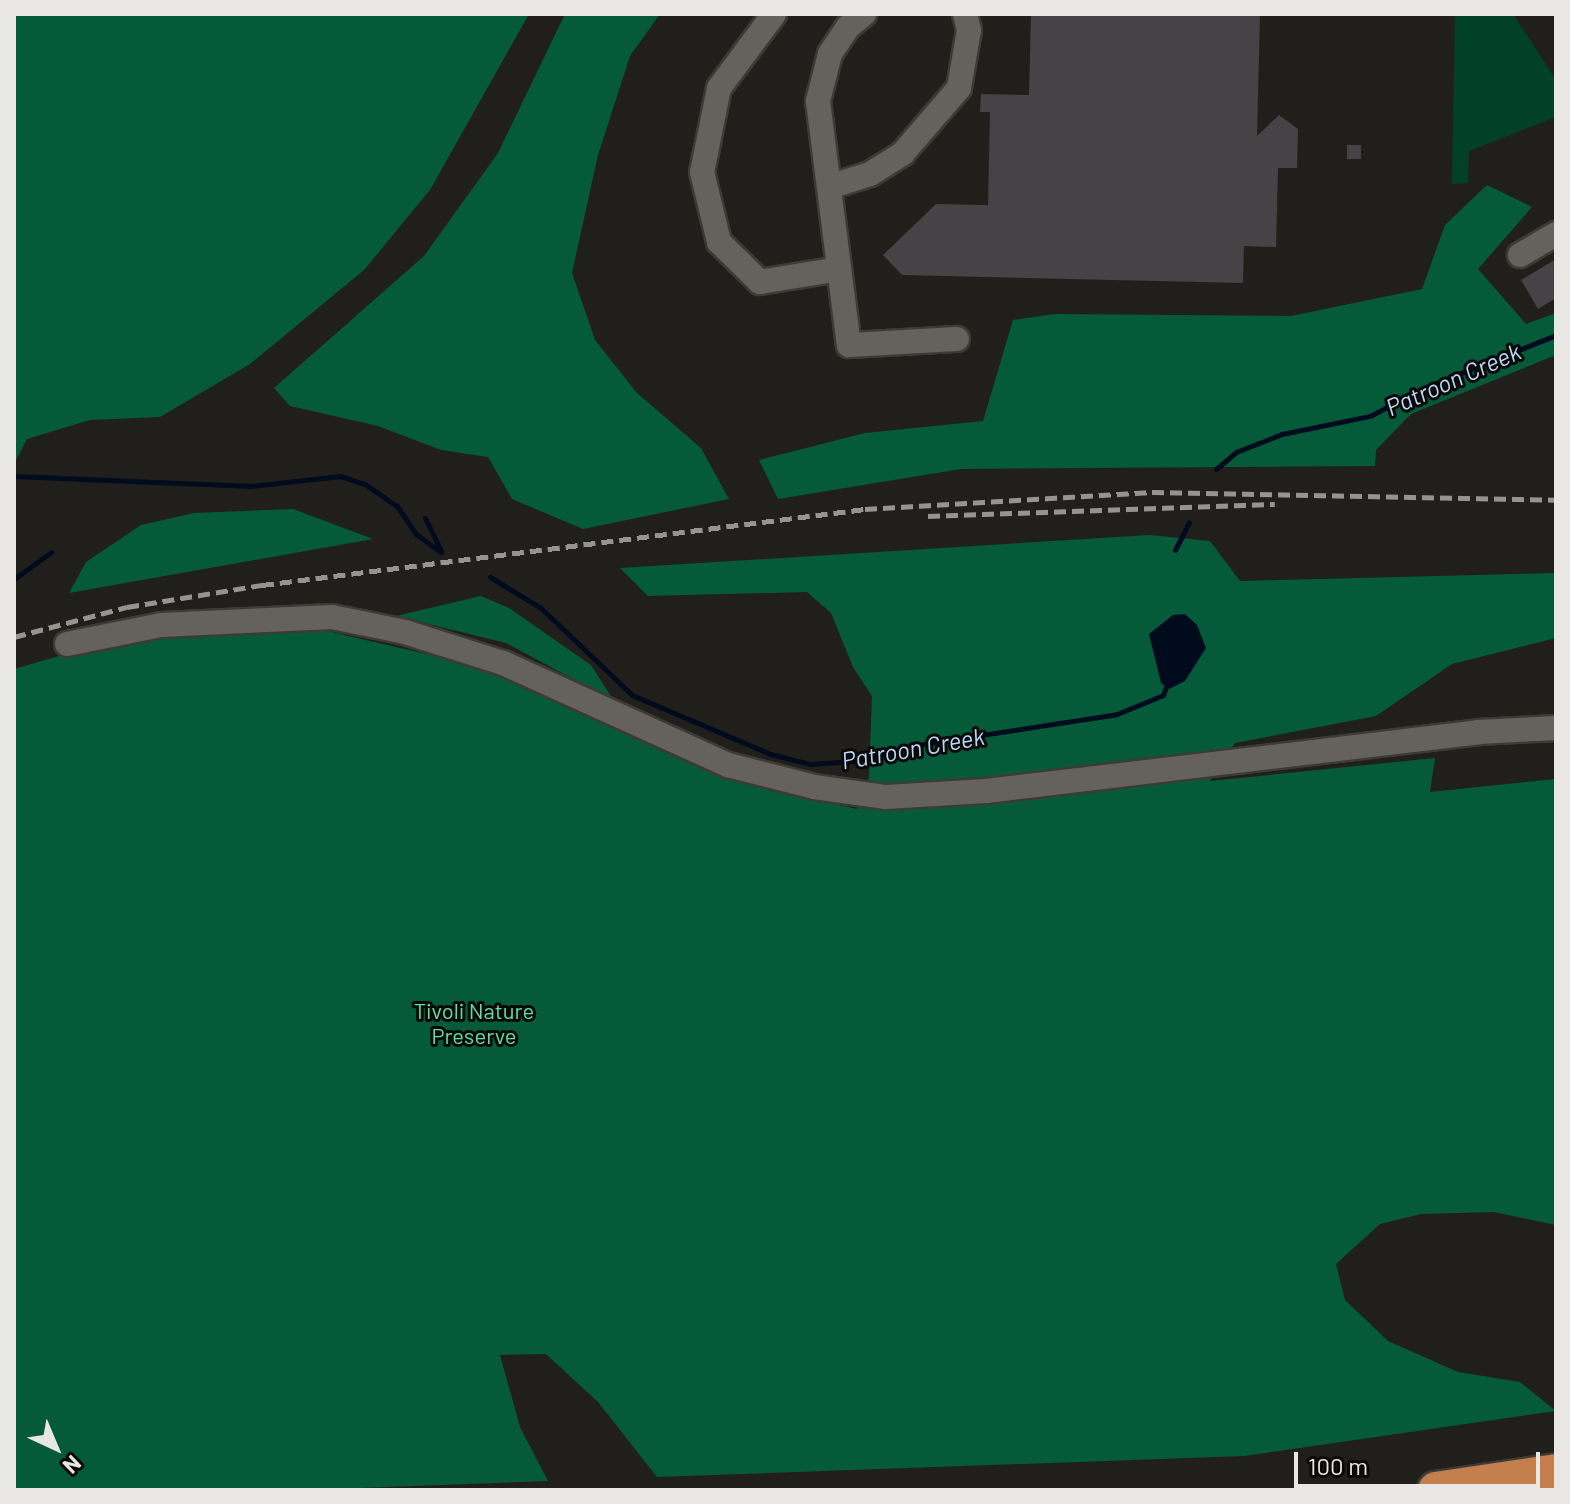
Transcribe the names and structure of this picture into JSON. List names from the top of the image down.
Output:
{
  "water": ["Patroon Creek"],
  "parks": ["Tivoli Nature Preserve"],
  "scale_bar": "100 m",
  "north": "bottom right"
}
